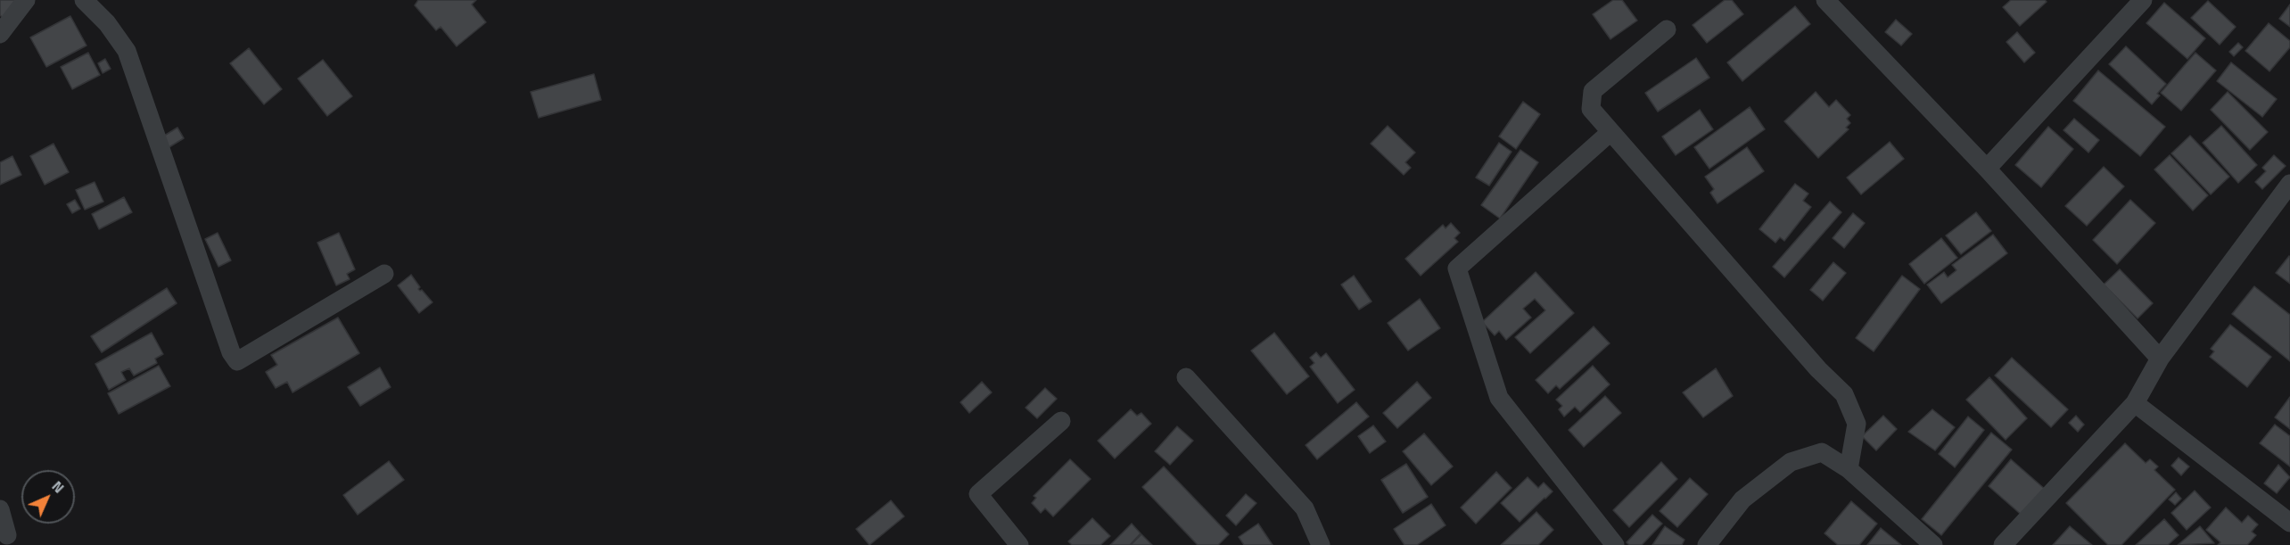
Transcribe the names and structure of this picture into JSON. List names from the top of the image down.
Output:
{
  "north": "top right"
}
